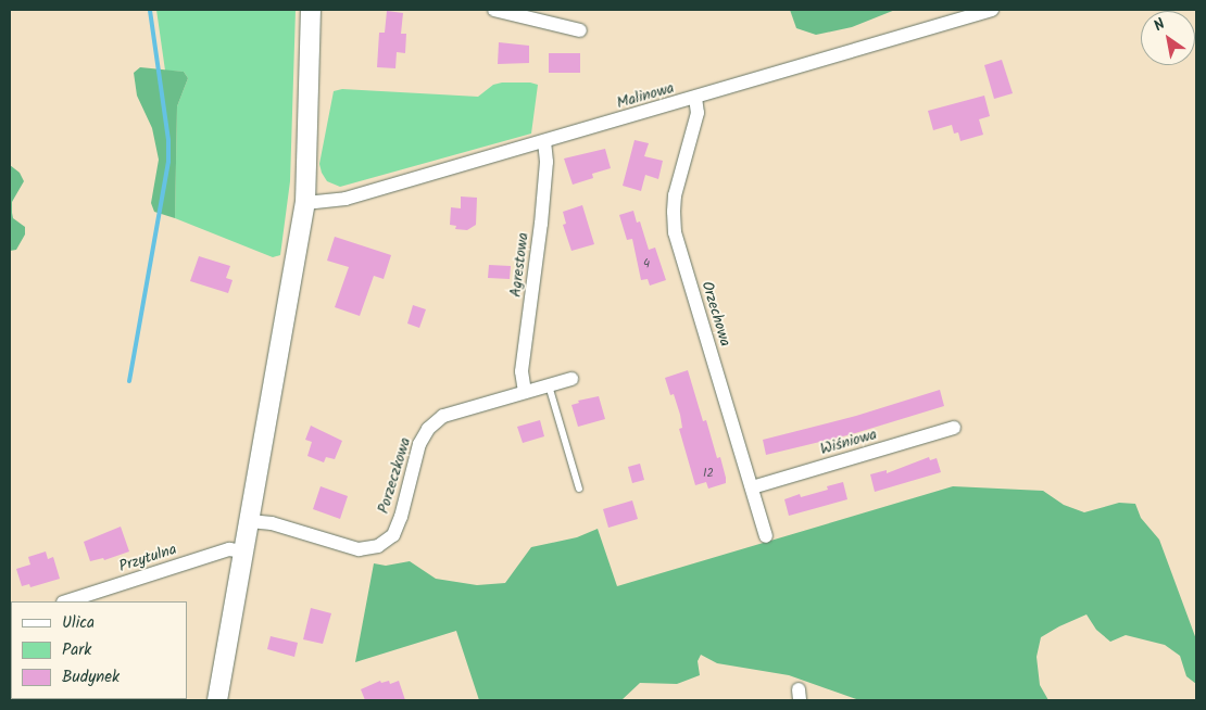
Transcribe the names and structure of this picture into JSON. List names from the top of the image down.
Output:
{
  "streets": {
    "street": [
      "Malinowa",
      "Agrestowa",
      "Orzechowa",
      "Wiśniowa",
      "Porzeczkowa",
      "Przytulna"
    ]
  },
  "crossings": [
    ["Malinowa", "Agrestowa"],
    ["Malinowa", "Orzechowa"],
    ["Agrestowa", "Porzeczkowa"],
    ["Orzechowa", "Wiśniowa"]
  ],
  "house_numbers": ["4", "12"],
  "legend": ["Ulica", "Park", "Budynek"],
  "north": "top left"
}
